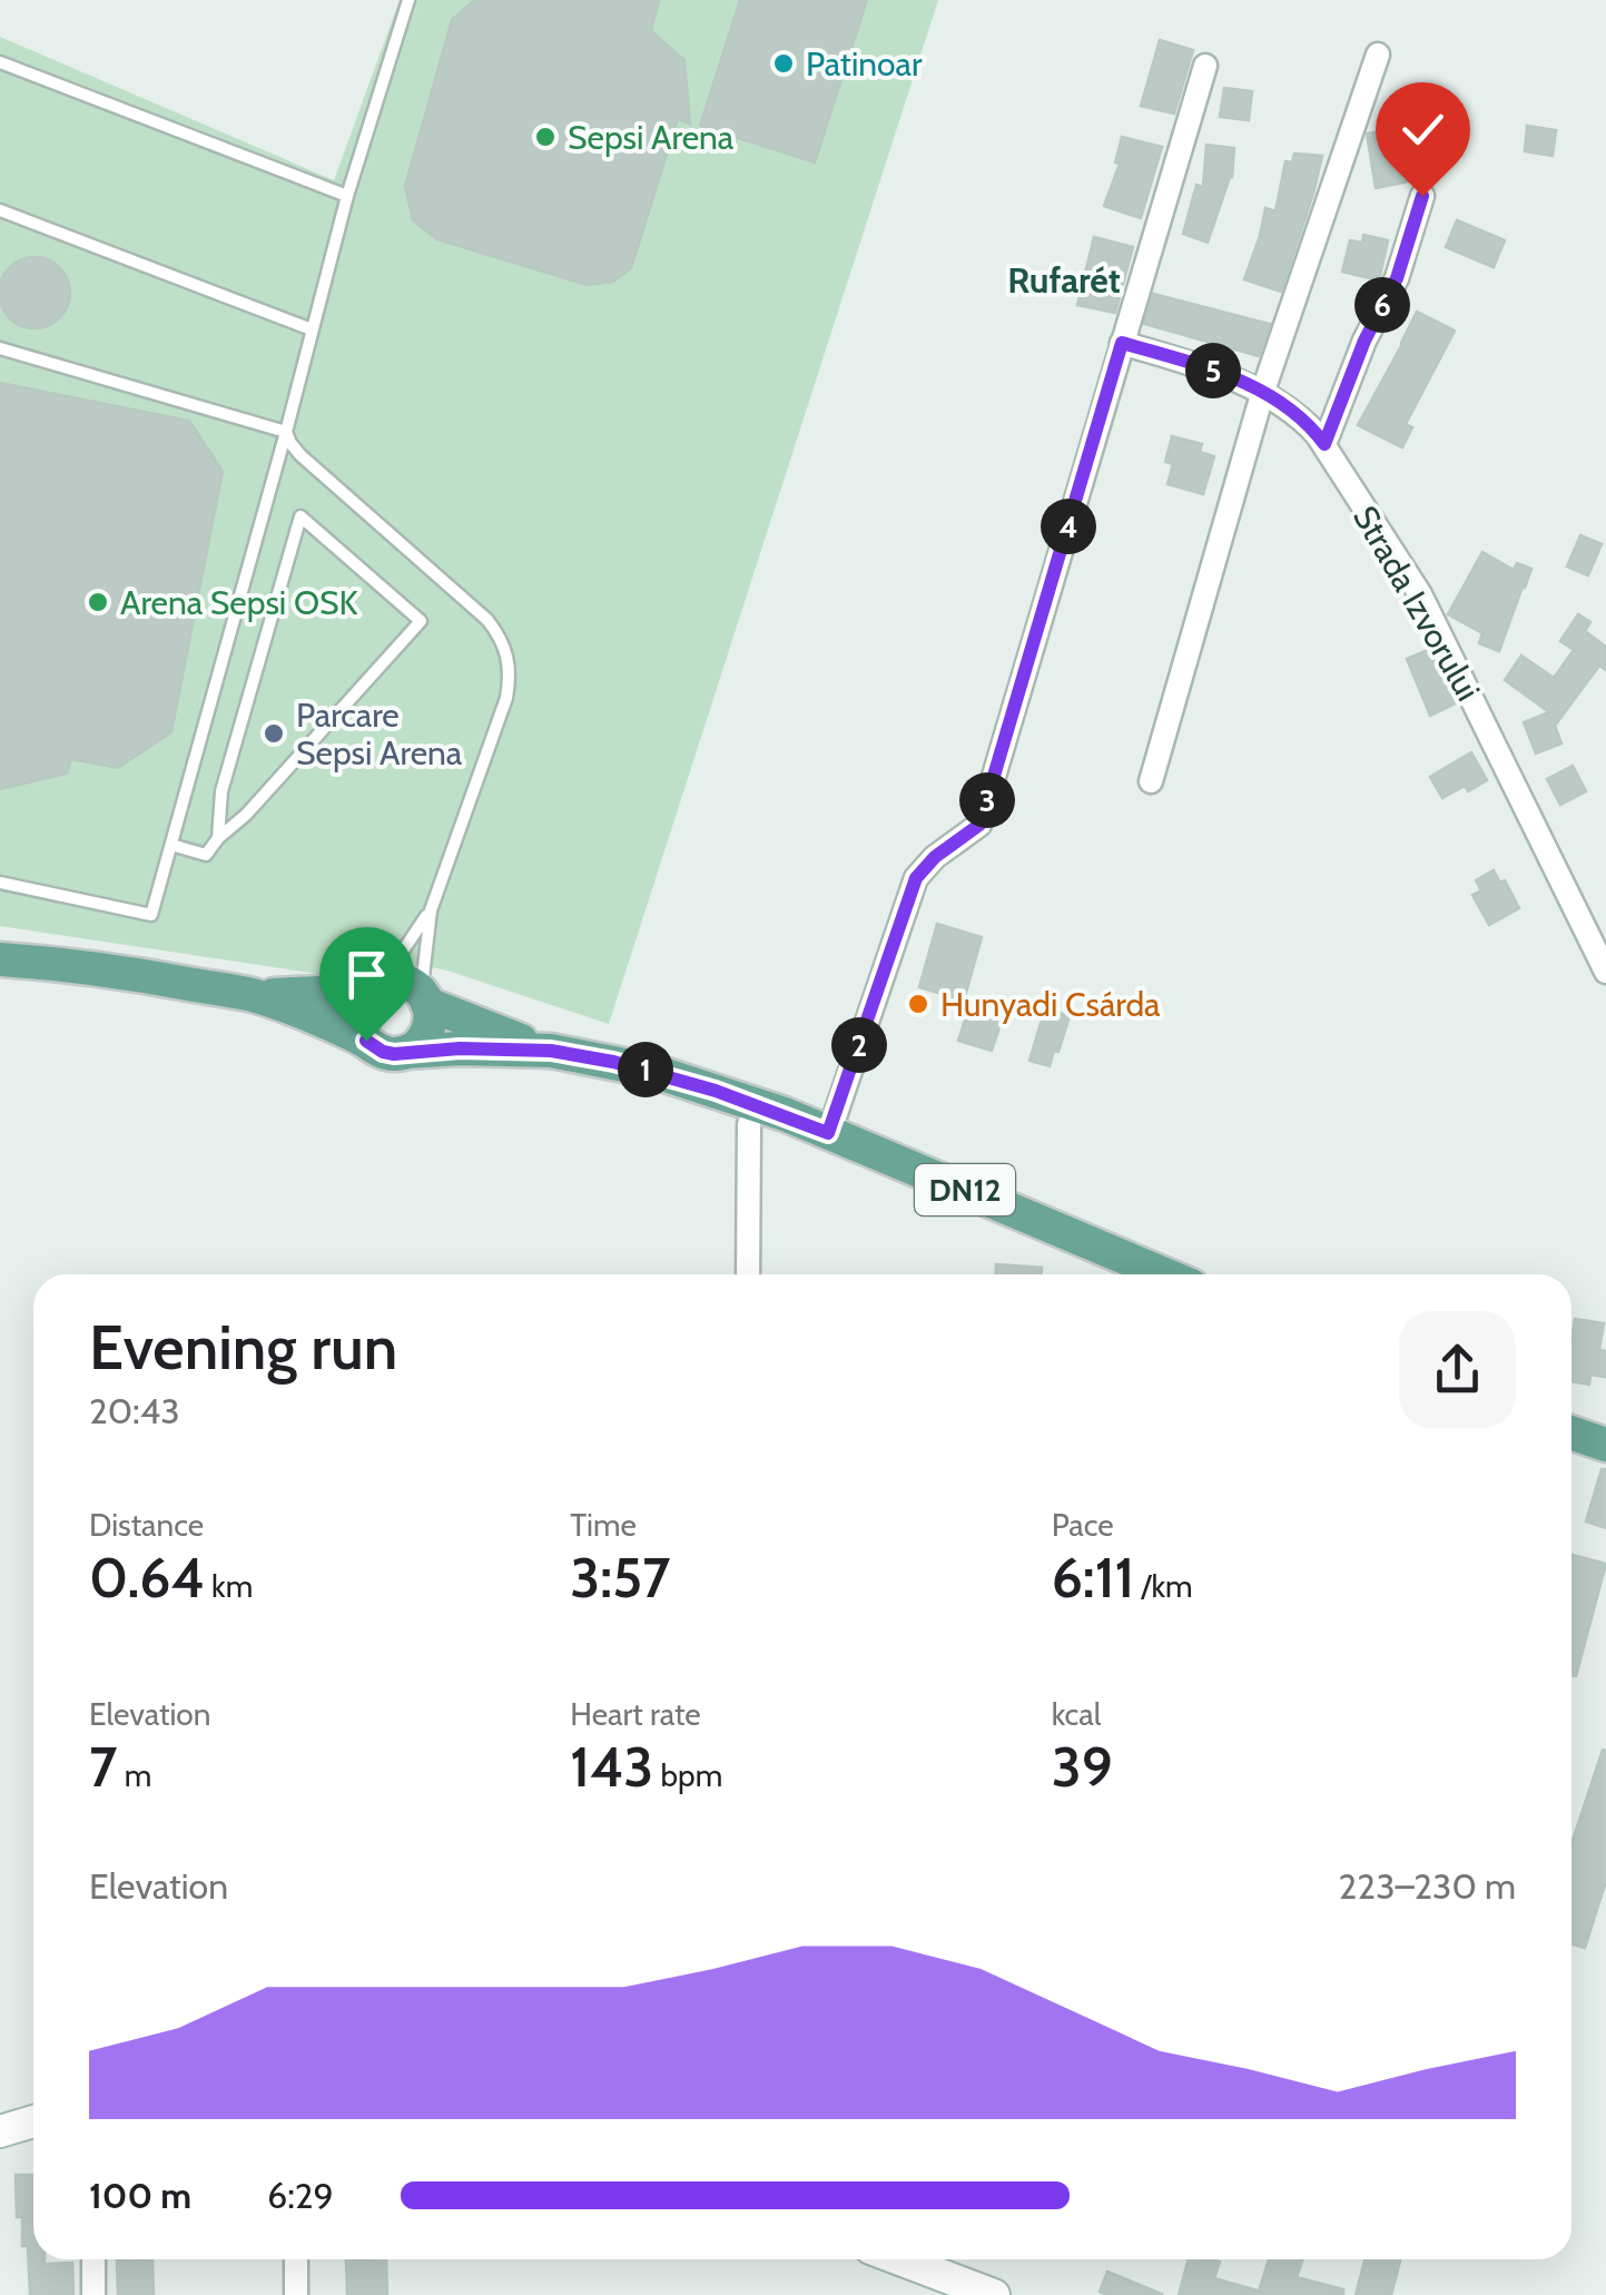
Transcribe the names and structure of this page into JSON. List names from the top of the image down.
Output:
{
  "streets": {
    "main road": ["DN12"],
    "street": ["Strada Izvorului"]
  },
  "districts": ["Rufarét"],
  "places": [
    "Patinoar",
    "Sepsi Arena",
    "Arena Sepsi OSK",
    "Parcare Sepsi Arena",
    "Hunyadi Csárda"
  ],
  "page": {
    "pins": [
      "6",
      "5",
      "4",
      "3",
      "2",
      "1"
    ],
    "heading": ["Evening run", "20:43"],
    "stats": [
      ["Distance", "0.64 km"],
      ["Time", "3:57"],
      ["Pace", "6:11 /km"],
      ["Elevation", "7 m"],
      ["Heart rate", "143 bpm"],
      ["kcal", "39"]
    ],
    "chart": ["Elevation", "223–230 m"],
    "list": [
      {
        "name": "100 m",
        "note": "6:29"
      }
    ]
  }
}
